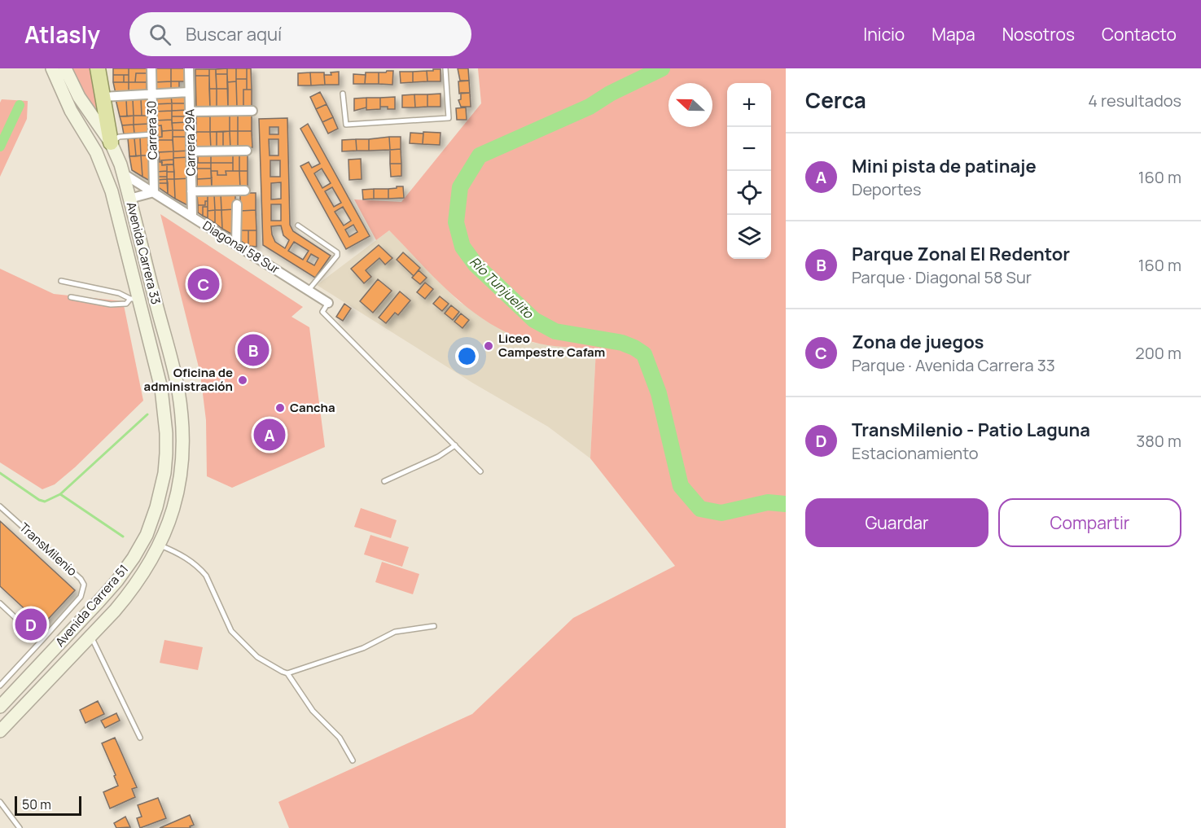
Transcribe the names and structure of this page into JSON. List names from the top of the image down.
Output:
{
  "streets": {
    "main road": ["Avenida Carrera 33", "Avenida Carrera 51"],
    "street": ["Carrera 30", "Carrera 29A", "Diagonal 58 Sur"],
    "lane": ["TransMilenio"]
  },
  "crossings": [
    ["Carrera 30", "Diagonal 58 Sur"],
    ["Carrera 29A", "Diagonal 58 Sur"],
    ["Diagonal 58 Sur", "Avenida Carrera 33"],
    ["Avenida Carrera 33", "Avenida Carrera 51"]
  ],
  "water": ["Río Tunjuelito"],
  "places": ["Liceo Campestre Cafam", "Oficina de administración", "Cancha"],
  "scale_bar": "50 m",
  "north": "left",
  "page": {
    "header": "Atlasly",
    "search": "Buscar aquí",
    "nav": [
      "Inicio",
      "Mapa",
      "Nosotros",
      "Contacto"
    ],
    "heading": ["Cerca", "4 resultados"],
    "map_buttons": ["+", "−"],
    "list": [
      {
        "mark": "A",
        "name": "Mini pista de patinaje",
        "note": "Deportes",
        "value": "160 m"
      },
      {
        "mark": "B",
        "name": "Parque Zonal El Redentor",
        "note": "Parque · Diagonal 58 Sur",
        "value": "160 m"
      },
      {
        "mark": "C",
        "name": "Zona de juegos",
        "note": "Parque · Avenida Carrera 33",
        "value": "200 m"
      },
      {
        "mark": "D",
        "name": "TransMilenio - Patio Laguna",
        "note": "Estacionamiento",
        "value": "380 m"
      }
    ],
    "pins": [
      "C",
      "B",
      "A",
      "D"
    ],
    "buttons": ["Guardar", "Compartir"],
    "scale": "50 m"
  }
}
